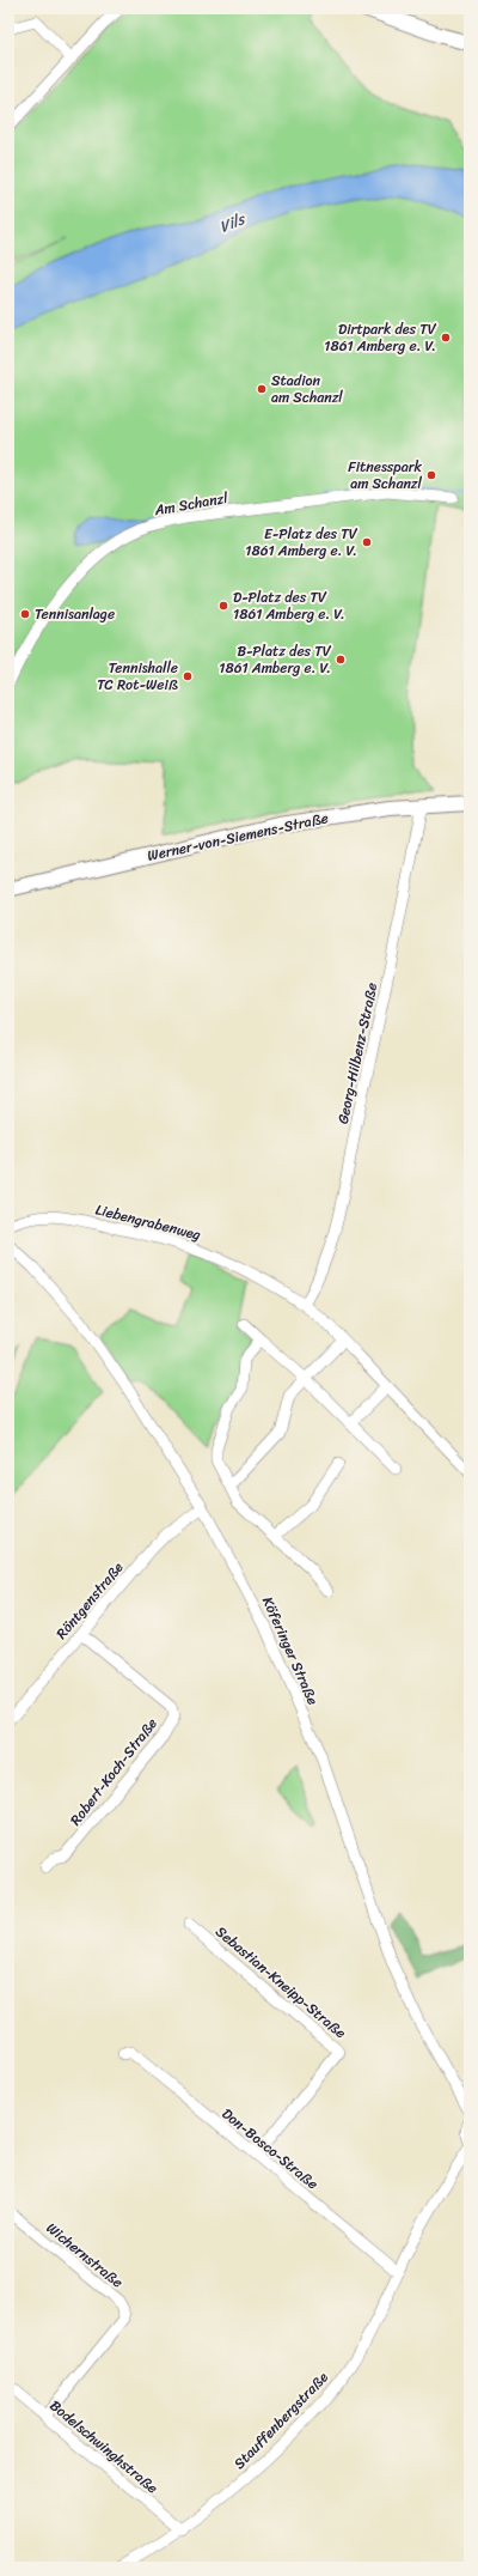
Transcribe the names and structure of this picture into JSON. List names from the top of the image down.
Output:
{
  "streets": {
    "main road": ["Werner-von-Siemens-Straße"],
    "street": [
      "Am Schanzl",
      "Georg-Hilbenz-Straße",
      "Liebengrabenweg",
      "Röntgenstraße",
      "Köferinger Straße",
      "Robert-Koch-Straße",
      "Sebastian-Kneipp-Straße",
      "Don-Bosco-Straße",
      "Wichernstraße",
      "Stauffenbergstraße",
      "Bodelschwinghstraße"
    ]
  },
  "crossings": [
    ["Werner-von-Siemens-Straße", "Georg-Hilbenz-Straße"],
    ["Georg-Hilbenz-Straße", "Liebengrabenweg"],
    ["Röntgenstraße", "Köferinger Straße"],
    ["Röntgenstraße", "Robert-Koch-Straße"],
    ["Sebastian-Kneipp-Straße", "Don-Bosco-Straße"],
    ["Don-Bosco-Straße", "Stauffenbergstraße"],
    ["Wichernstraße", "Bodelschwinghstraße"],
    ["Stauffenbergstraße", "Bodelschwinghstraße"]
  ],
  "water": ["Vils"],
  "places": [
    "Dirtpark des TV 1861 Amberg e. V.",
    "Stadion am Schanzl",
    "Fitnesspark am Schanzl",
    "E-Platz des TV 1861 Amberg e. V.",
    "D-Platz des TV 1861 Amberg e. V.",
    "Tennisanlage",
    "B-Platz des TV 1861 Amberg e. V.",
    "Tennishalle TC Rot-Weiß"
  ]
}
